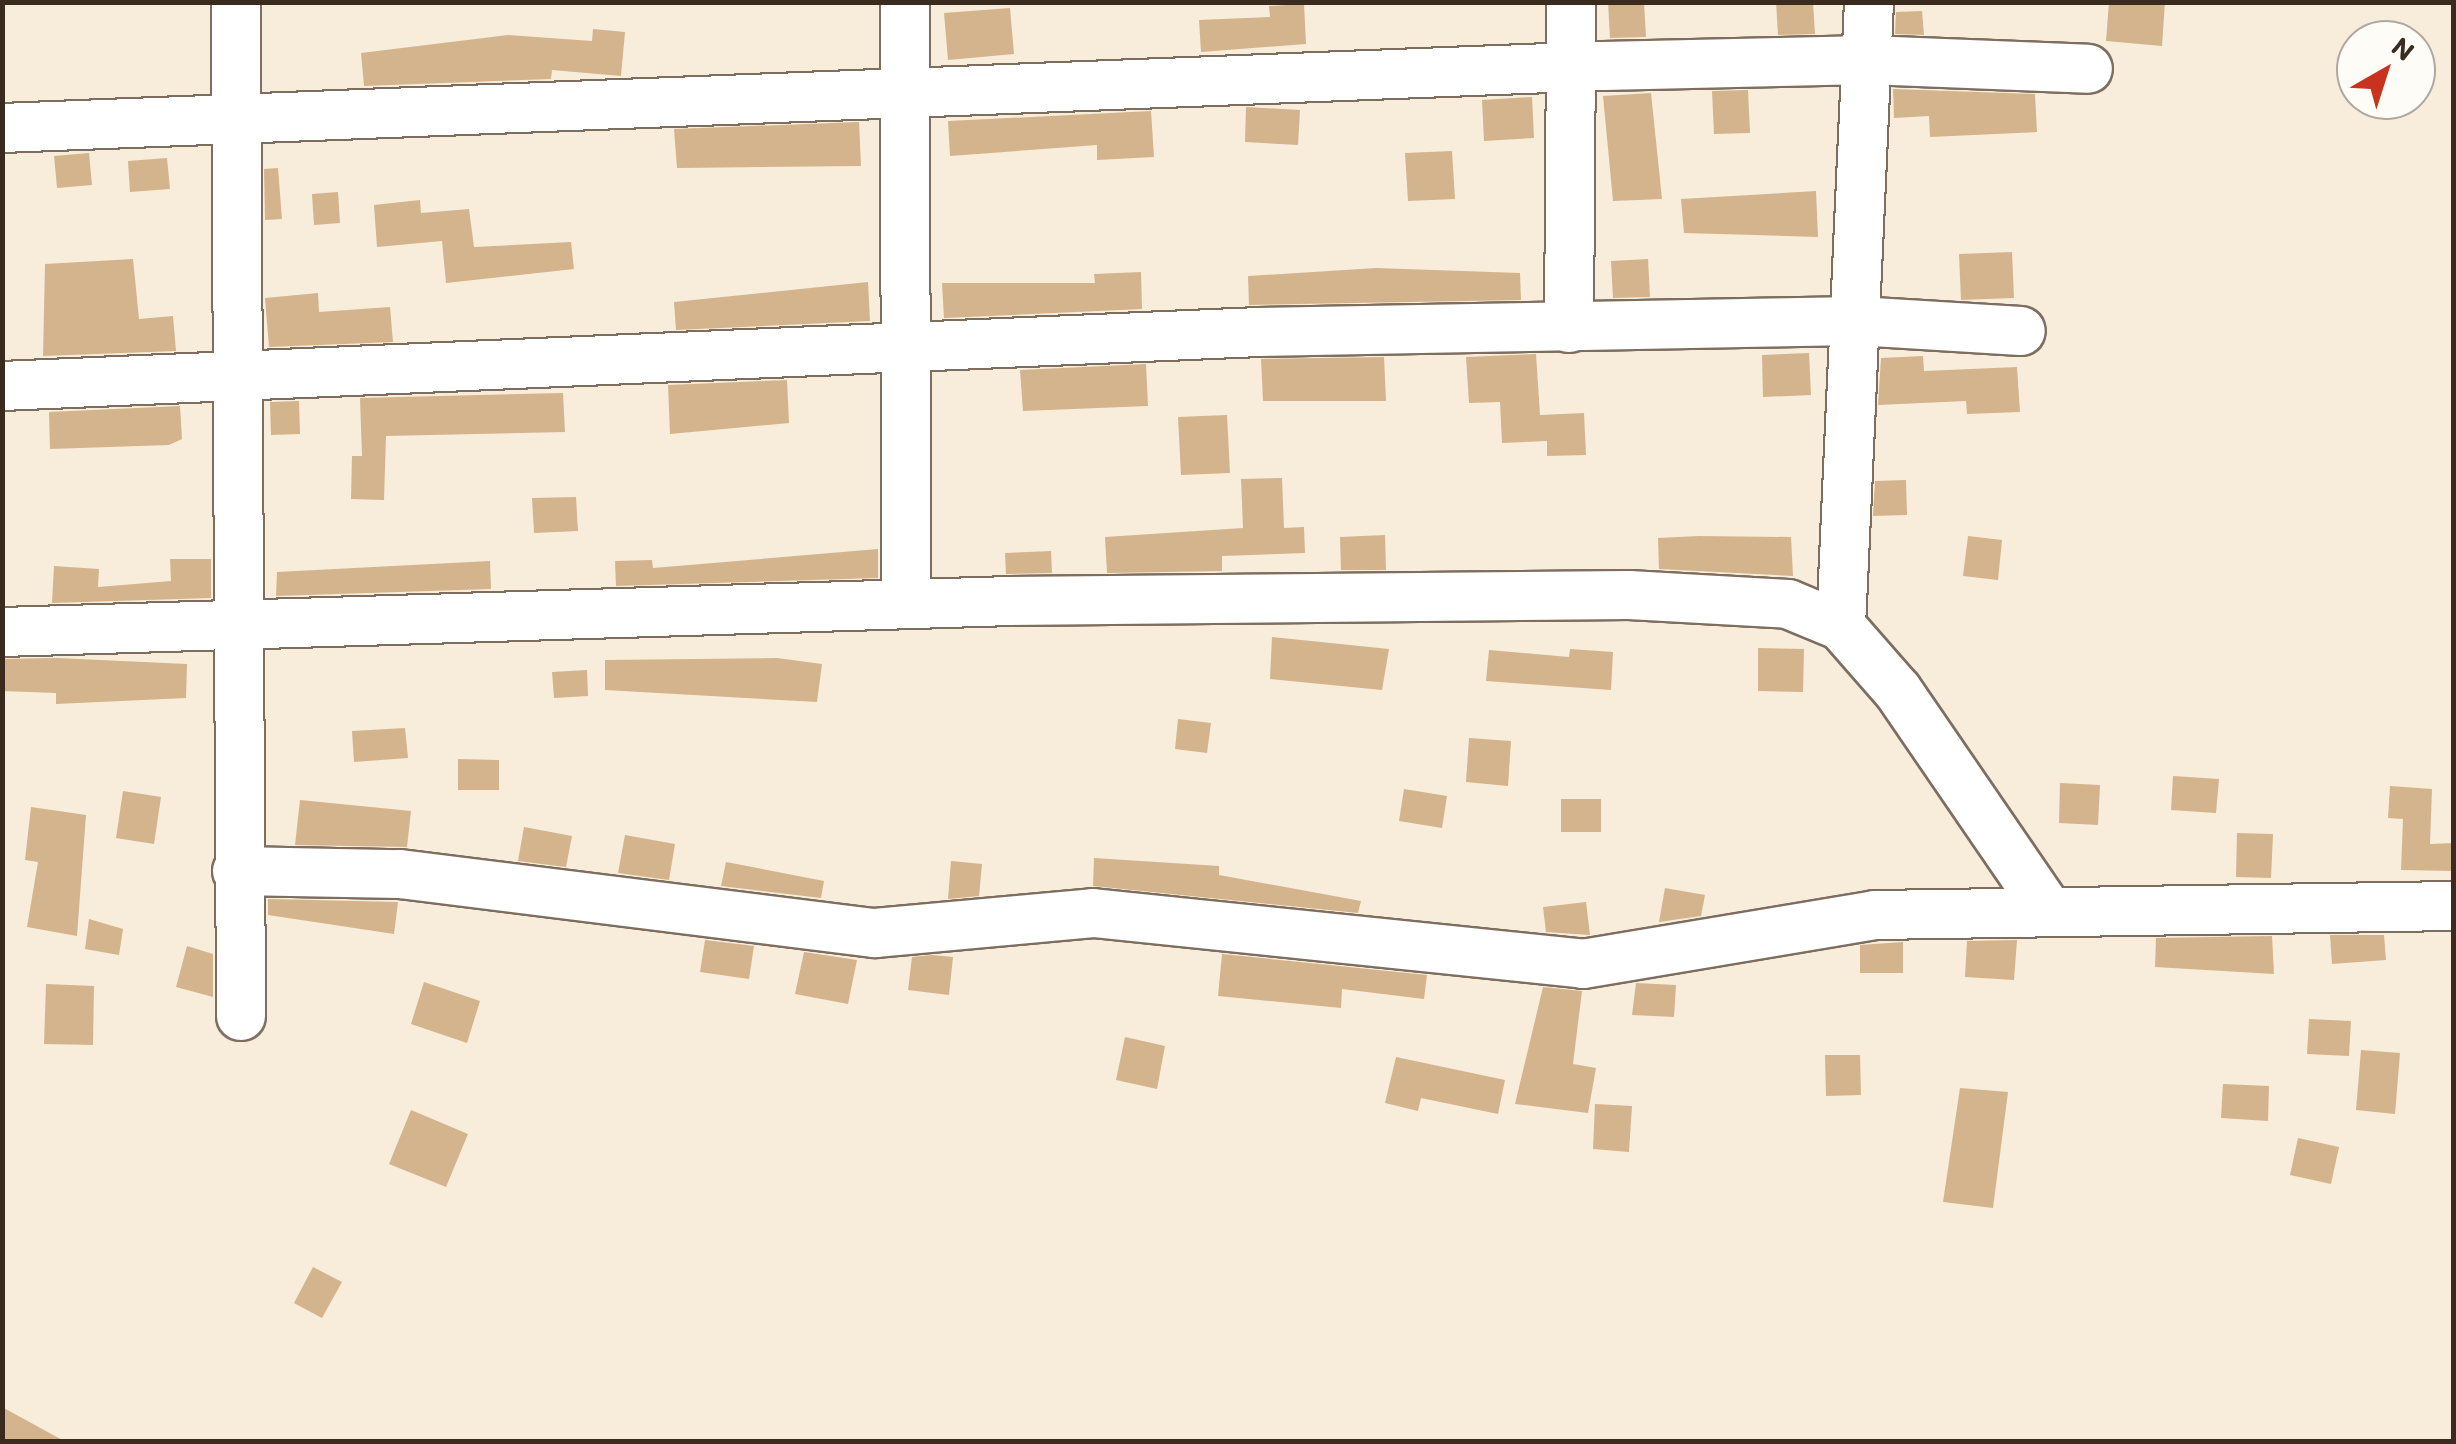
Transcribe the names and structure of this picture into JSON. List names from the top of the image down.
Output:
{
  "north": "top right"
}
